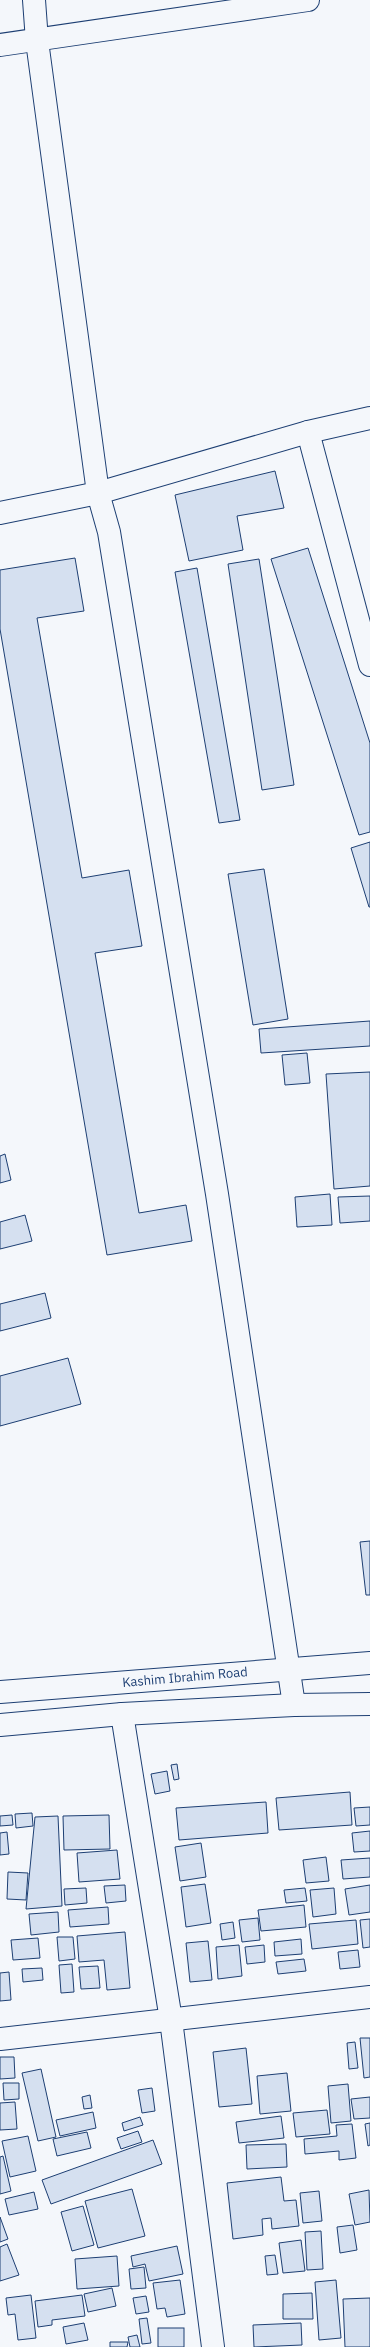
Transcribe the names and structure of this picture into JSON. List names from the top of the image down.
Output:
{
  "streets": {
    "main road": ["Kashim Ibrahim Road"]
  }
}
